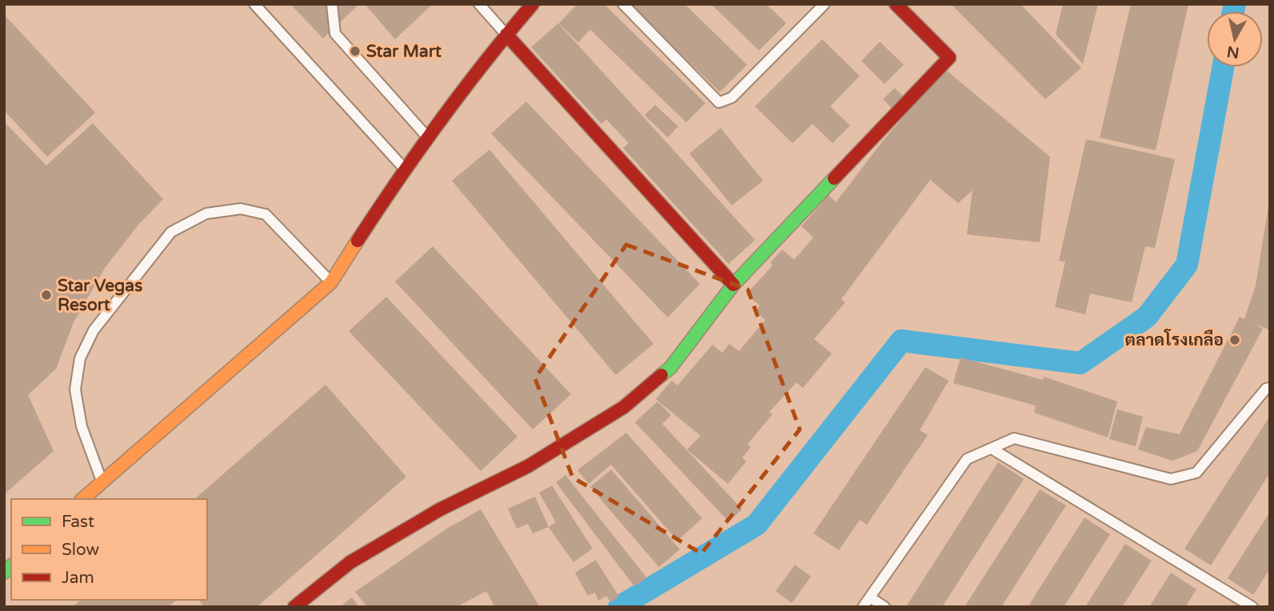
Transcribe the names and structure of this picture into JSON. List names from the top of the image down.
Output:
{
  "places": ["Star Mart", "Star Vegas Resort", "ตลาดโรงเกลือ"],
  "legend": ["Fast", "Slow", "Jam"],
  "north": "bottom"
}
